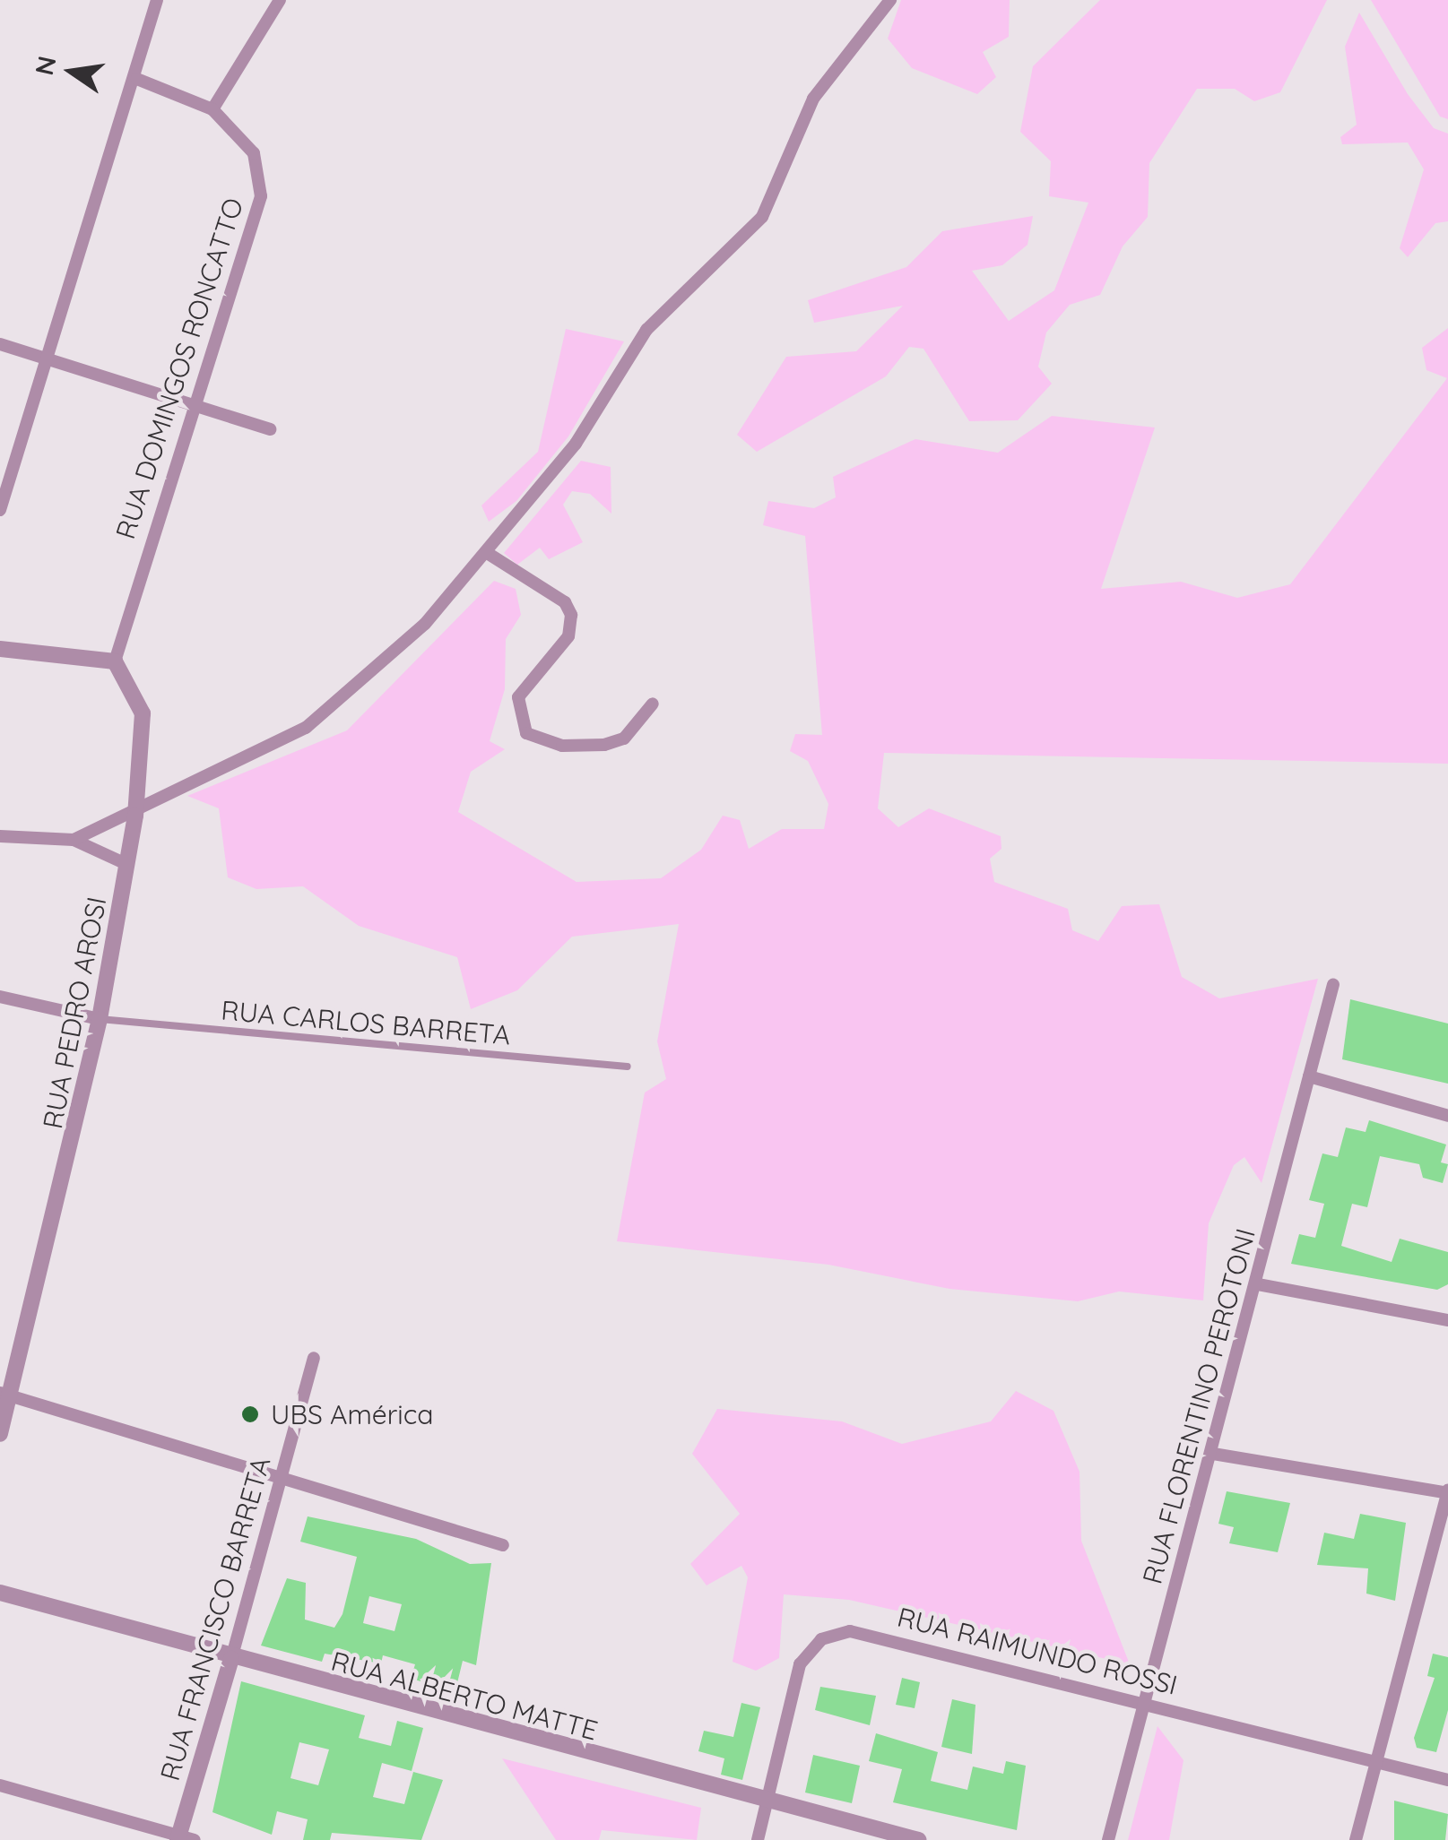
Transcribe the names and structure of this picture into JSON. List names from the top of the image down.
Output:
{
  "streets": {
    "street": [
      "RUA DOMINGOS RONCATTO",
      "RUA PEDRO AROSI",
      "RUA FLORENTINO PEROTONI",
      "RUA FRANCISCO BARRETA",
      "RUA RAIMUNDO ROSSI",
      "RUA ALBERTO MATTE"
    ],
    "lane": ["RUA CARLOS BARRETA"]
  },
  "crossings": [
    ["RUA DOMINGOS RONCATTO", "RUA PEDRO AROSI"],
    ["RUA PEDRO AROSI", "RUA CARLOS BARRETA"],
    ["RUA FLORENTINO PEROTONI", "RUA RAIMUNDO ROSSI"],
    ["RUA FRANCISCO BARRETA", "RUA ALBERTO MATTE"],
    ["RUA RAIMUNDO ROSSI", "RUA ALBERTO MATTE"]
  ],
  "places": ["UBS América"],
  "north": "left"
}
